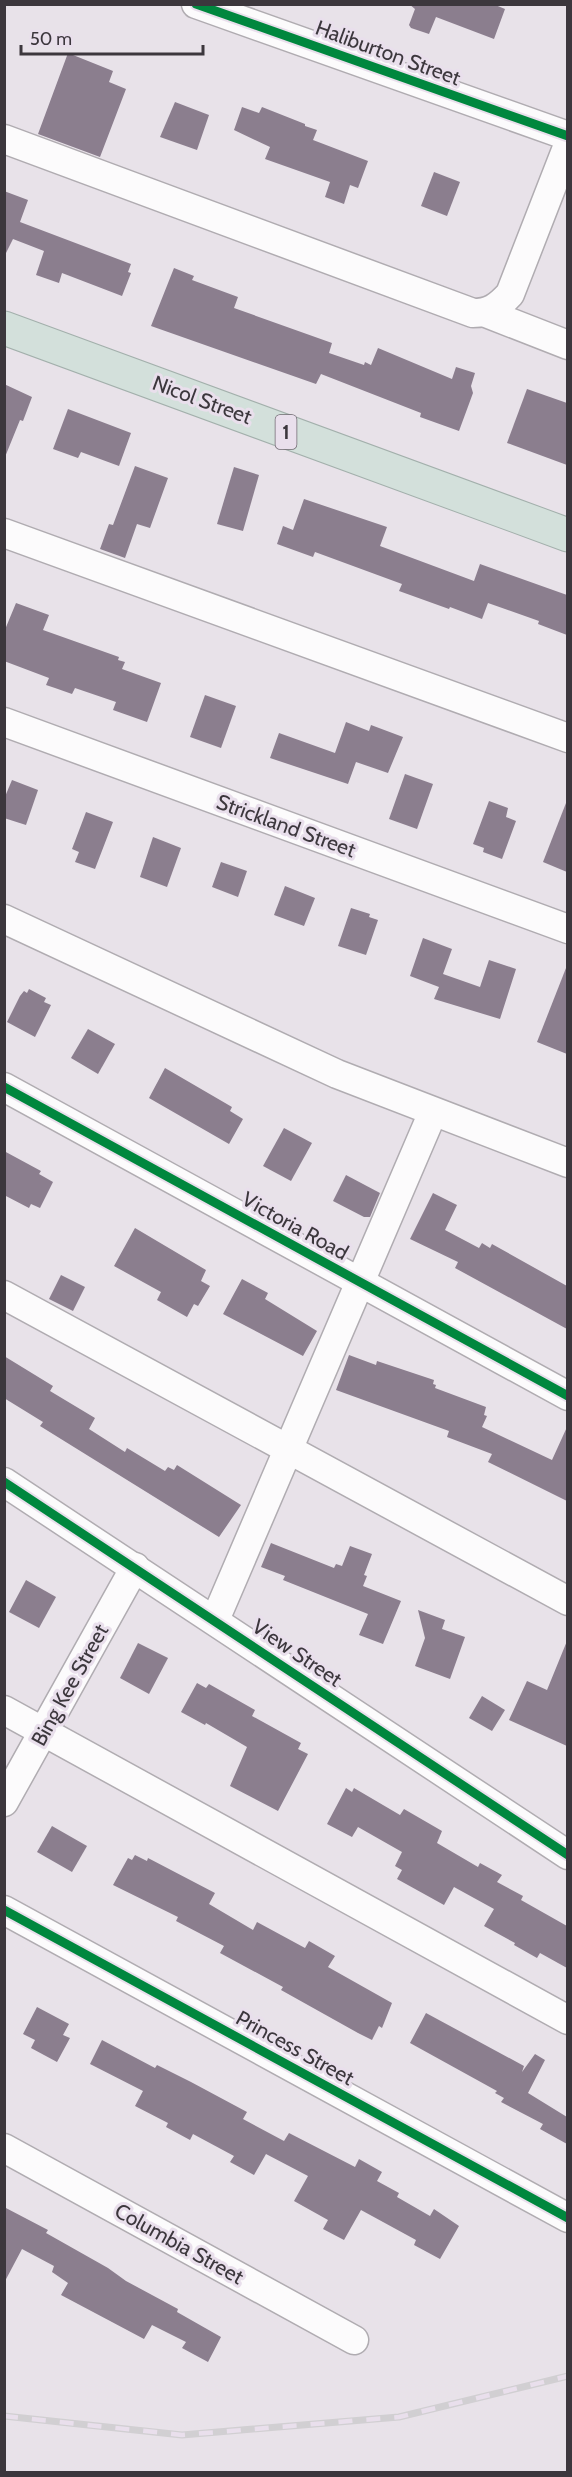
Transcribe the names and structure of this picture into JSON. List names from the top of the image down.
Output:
{
  "streets": {
    "highway": ["Nicol Street", "1"],
    "street": [
      "Haliburton Street",
      "Strickland Street",
      "Victoria Road",
      "View Street",
      "Bing Kee Street",
      "Princess Street",
      "Columbia Street"
    ]
  },
  "crossings": [
    ["View Street", "Bing Kee Street"]
  ],
  "scale_bar": "50 m"
}
